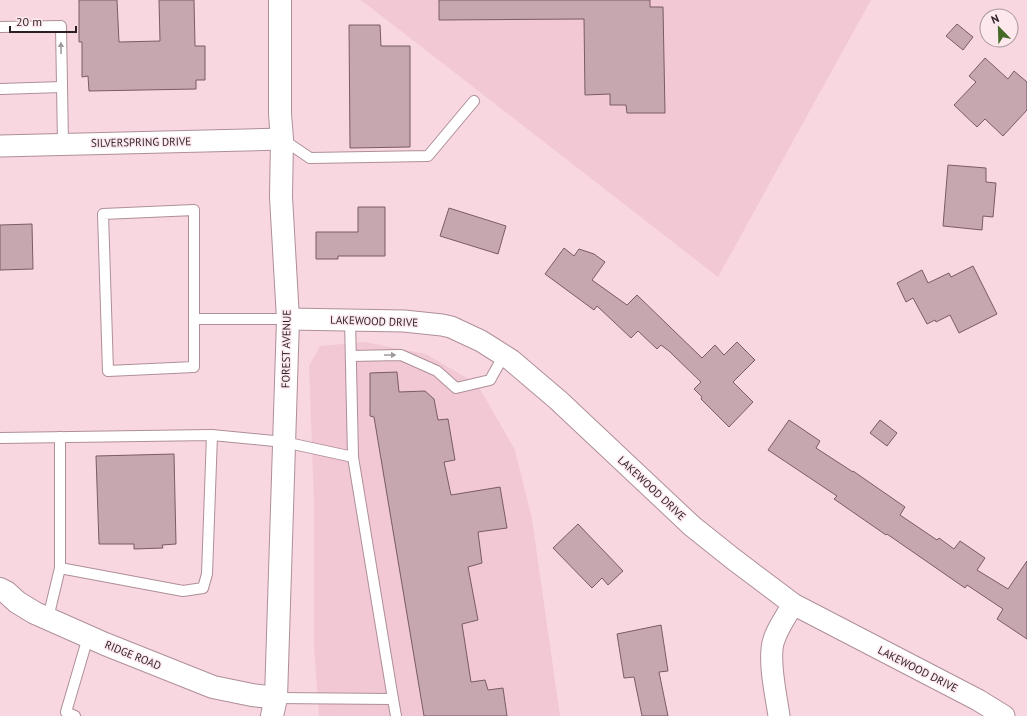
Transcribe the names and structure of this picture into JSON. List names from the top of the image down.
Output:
{
  "streets": {
    "main road": ["FOREST AVENUE", "RIDGE ROAD"],
    "street": ["SILVERSPRING DRIVE", "LAKEWOOD DRIVE"]
  },
  "crossings": [
    ["SILVERSPRING DRIVE", "FOREST AVENUE"],
    ["LAKEWOOD DRIVE", "FOREST AVENUE"],
    ["FOREST AVENUE", "RIDGE ROAD"]
  ],
  "scale_bar": "20 m",
  "north": "top left"
}
